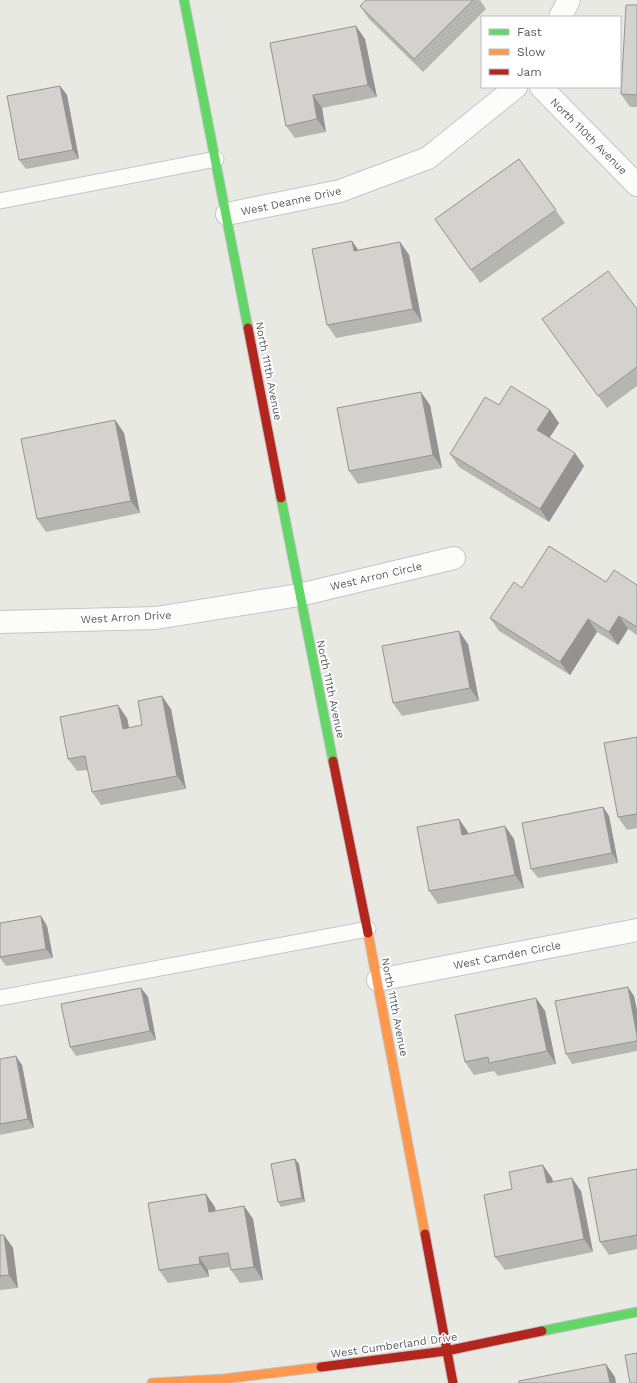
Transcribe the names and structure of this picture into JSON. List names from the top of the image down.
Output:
{
  "streets": {
    "street": [
      "North 110th Avenue",
      "West Deanne Drive",
      "North 111th Avenue",
      "West Arron Circle",
      "West Arron Drive",
      "West Camden Circle",
      "West Cumberland Drive"
    ]
  },
  "crossings": [
    ["West Deanne Drive", "North 111th Avenue"],
    ["North 111th Avenue", "West Arron Circle"],
    ["North 111th Avenue", "West Arron Drive"],
    ["North 111th Avenue", "West Camden Circle"],
    ["North 111th Avenue", "West Cumberland Drive"],
    ["West Arron Circle", "West Arron Drive"]
  ],
  "legend": ["Fast", "Slow", "Jam"]
}
